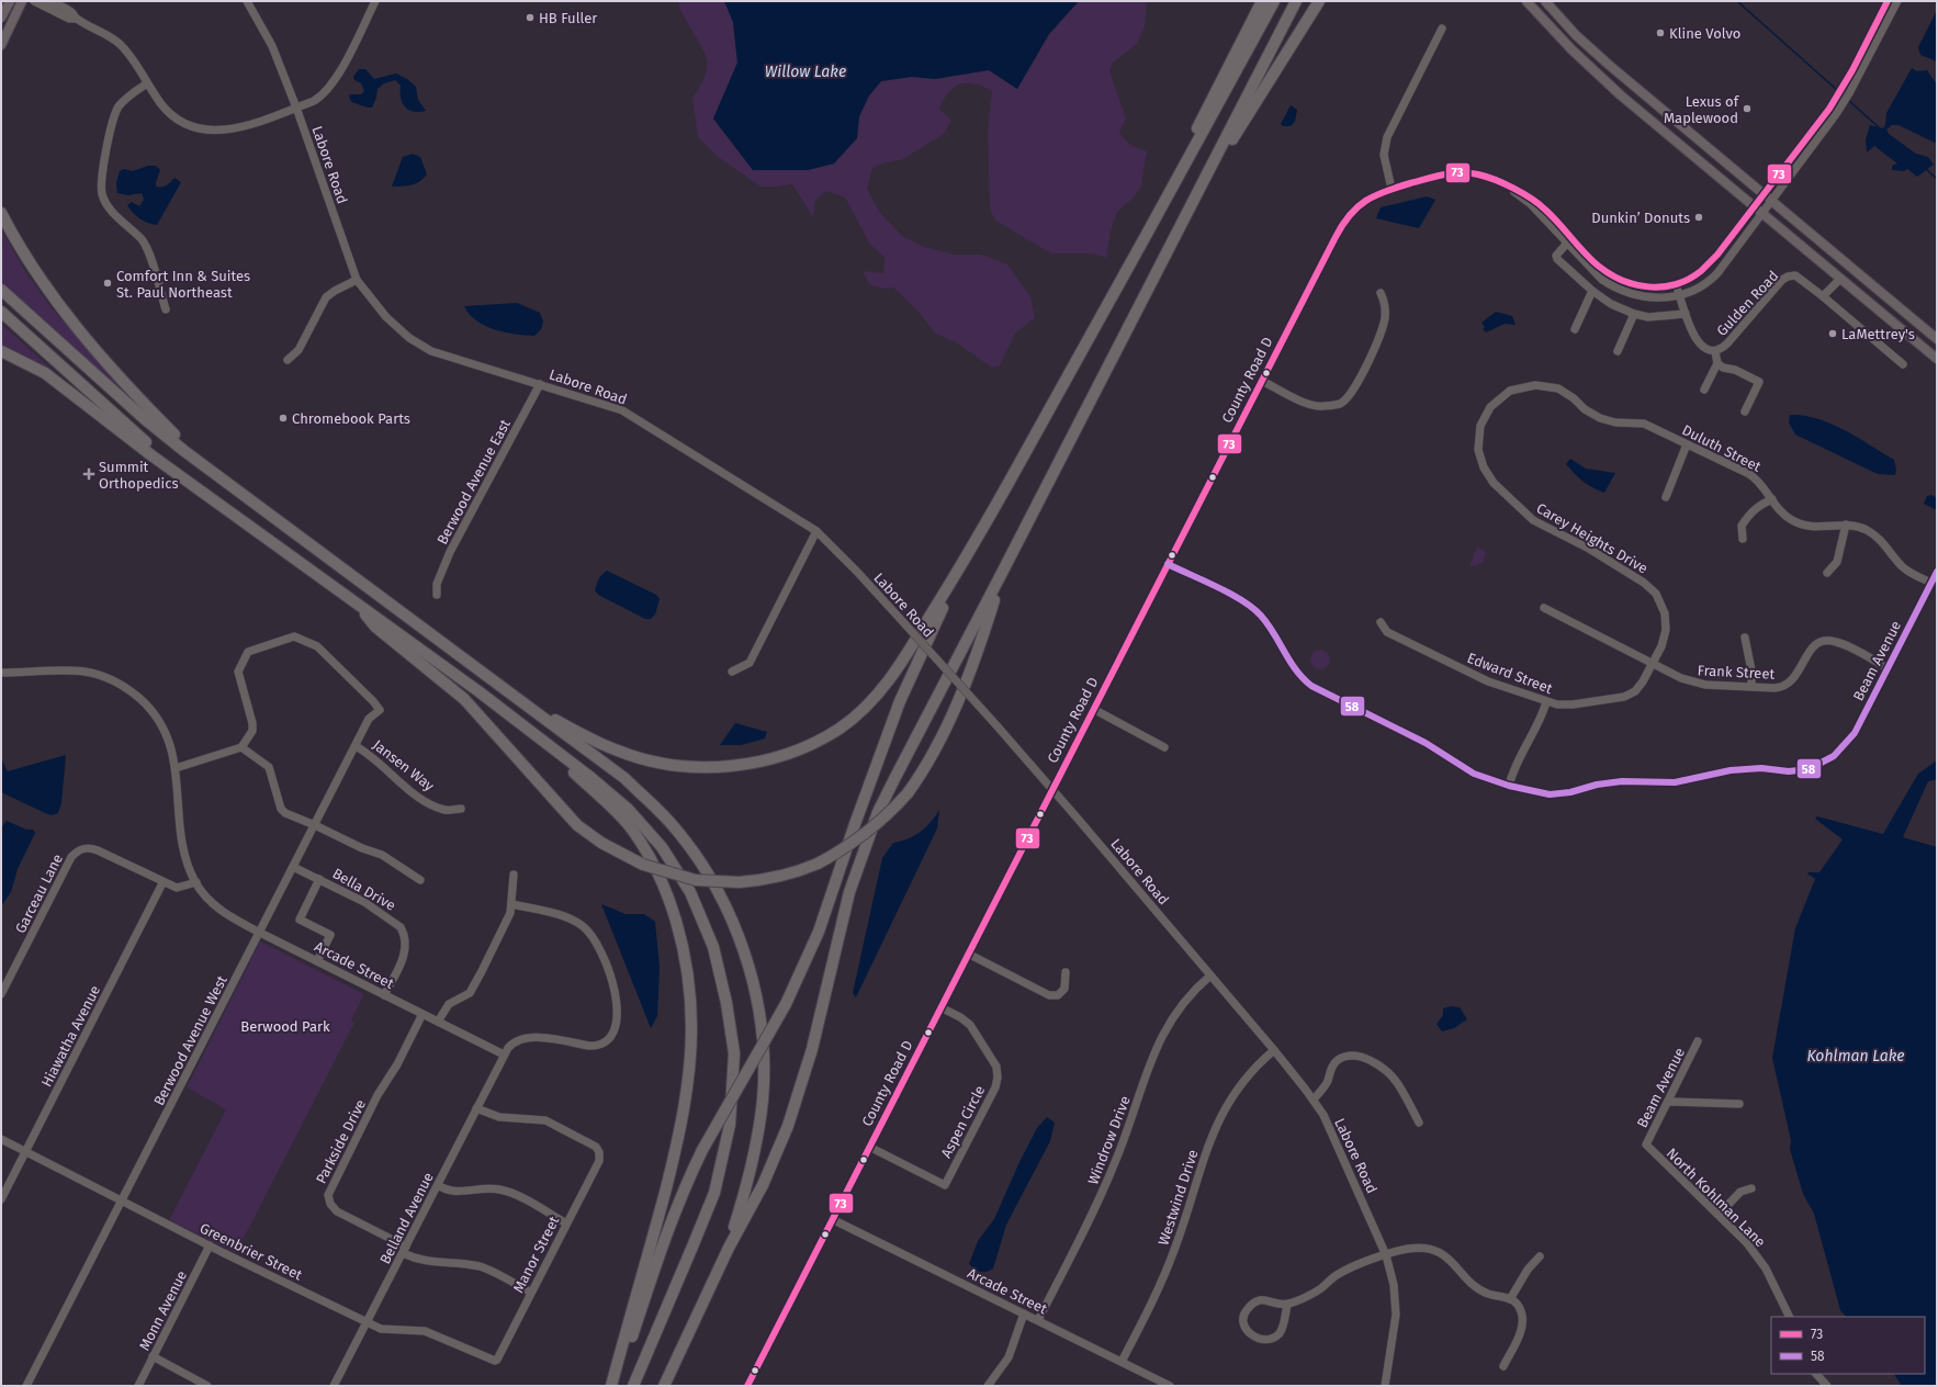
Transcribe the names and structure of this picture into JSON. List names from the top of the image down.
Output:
{
  "streets": {
    "street": [
      "Labore Road",
      "Gulden Road",
      "County Road D",
      "Duluth Street",
      "Berwood Avenue East",
      "Carey Heights Drive",
      "Beam Avenue",
      "Frank Street",
      "Edward Street",
      "Jansen Way",
      "Bella Drive",
      "Garceau Lane",
      "Arcade Street",
      "Hiawatha Avenue",
      "Berwood Avenue West",
      "Aspen Circle",
      "Windrow Drive",
      "Parkside Drive",
      "Westwind Drive",
      "North Kohlman Lane",
      "Belland Avenue",
      "Greenbrier Street",
      "Manor Street",
      "Monn Avenue"
    ]
  },
  "crossings": [
    ["Labore Road", "County Road D"],
    ["Labore Road", "Berwood Avenue East"],
    ["Labore Road", "Windrow Drive"],
    ["Labore Road", "Westwind Drive"],
    ["County Road D", "Beam Avenue"],
    ["County Road D", "Arcade Street"],
    ["County Road D", "Aspen Circle"],
    ["Duluth Street", "Carey Heights Drive"],
    ["Duluth Street", "Beam Avenue"],
    ["Carey Heights Drive", "Frank Street"],
    ["Carey Heights Drive", "Edward Street"],
    ["Beam Avenue", "Frank Street"],
    ["Beam Avenue", "North Kohlman Lane"],
    ["Frank Street", "Edward Street"],
    ["Jansen Way", "Berwood Avenue West"],
    ["Bella Drive", "Arcade Street"],
    ["Bella Drive", "Berwood Avenue West"],
    ["Garceau Lane", "Arcade Street"],
    ["Garceau Lane", "Hiawatha Avenue"],
    ["Arcade Street", "Berwood Avenue West"],
    ["Arcade Street", "Windrow Drive"],
    ["Arcade Street", "Parkside Drive"],
    ["Arcade Street", "Westwind Drive"],
    ["Arcade Street", "Belland Avenue"],
    ["Hiawatha Avenue", "Greenbrier Street"],
    ["Berwood Avenue West", "Greenbrier Street"],
    ["Parkside Drive", "Belland Avenue"],
    ["Belland Avenue", "Greenbrier Street"],
    ["Belland Avenue", "Manor Street"],
    ["Greenbrier Street", "Manor Street"],
    ["Greenbrier Street", "Monn Avenue"]
  ],
  "water": ["Willow Lake", "Kohlman Lake"],
  "parks": ["Berwood Park"],
  "places": {
    "other": [
      "HB Fuller",
      "Kline Volvo",
      "Lexus of Maplewood",
      "Dunkin’ Donuts",
      "Comfort Inn & Suites St. Paul Northeast",
      "LaMettrey's",
      "Chromebook Parts"
    ],
    "health": ["Summit Orthopedics"]
  },
  "lines": ["transit line 73", "transit line 58"],
  "legend": ["73", "58"]
}
